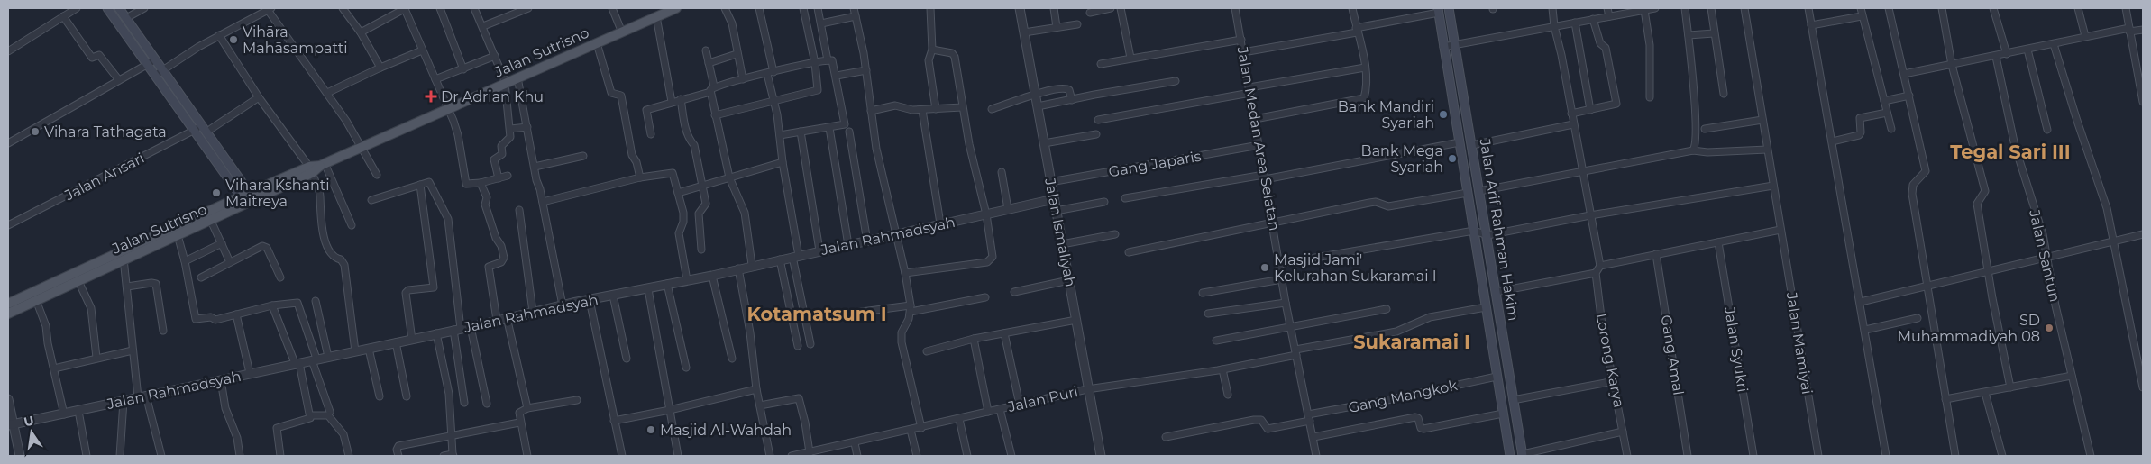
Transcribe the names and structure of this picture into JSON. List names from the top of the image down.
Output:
{
  "streets": {
    "main road": ["Jalan Sutrisno", "Jalan Arif Rahman Hakim"],
    "street": [
      "Jalan Medan Area Selatan",
      "Gang Japaris",
      "Jalan Ansari",
      "Jalan Ismaliyah",
      "Jalan Rahmadsyah",
      "Jalan Santun",
      "Jalan Mamiyai",
      "Jalan Syukri",
      "Gang Amal",
      "Lorong Karya",
      "Gang Mangkok",
      "Jalan Puri"
    ]
  },
  "crossings": [
    ["Jalan Medan Area Selatan", "Gang Japaris"],
    ["Jalan Medan Area Selatan", "Gang Mangkok"],
    ["Jalan Medan Area Selatan", "Jalan Puri"],
    ["Gang Japaris", "Jalan Ismaliyah"],
    ["Jalan Arif Rahman Hakim", "Gang Mangkok"],
    ["Jalan Arif Rahman Hakim", "Jalan Puri"],
    ["Jalan Ismaliyah", "Jalan Rahmadsyah"],
    ["Jalan Ismaliyah", "Jalan Puri"]
  ],
  "districts": ["Tegal Sari III", "Kotamatsum I", "Sukaramai I"],
  "places": {
    "other": [
      "Vihāra Mahāsampatti",
      "Bank Mandiri Syariah",
      "Vihara Tathagata",
      "Bank Mega Syariah",
      "Vihara Kshanti Maitreya",
      "Masjid Jami' Kelurahan Sukaramai I",
      "SD Muhammadiyah 08",
      "Masjid Al-Wahdah"
    ],
    "health": ["Dr Adrian Khu"]
  },
  "north": "top"
}
